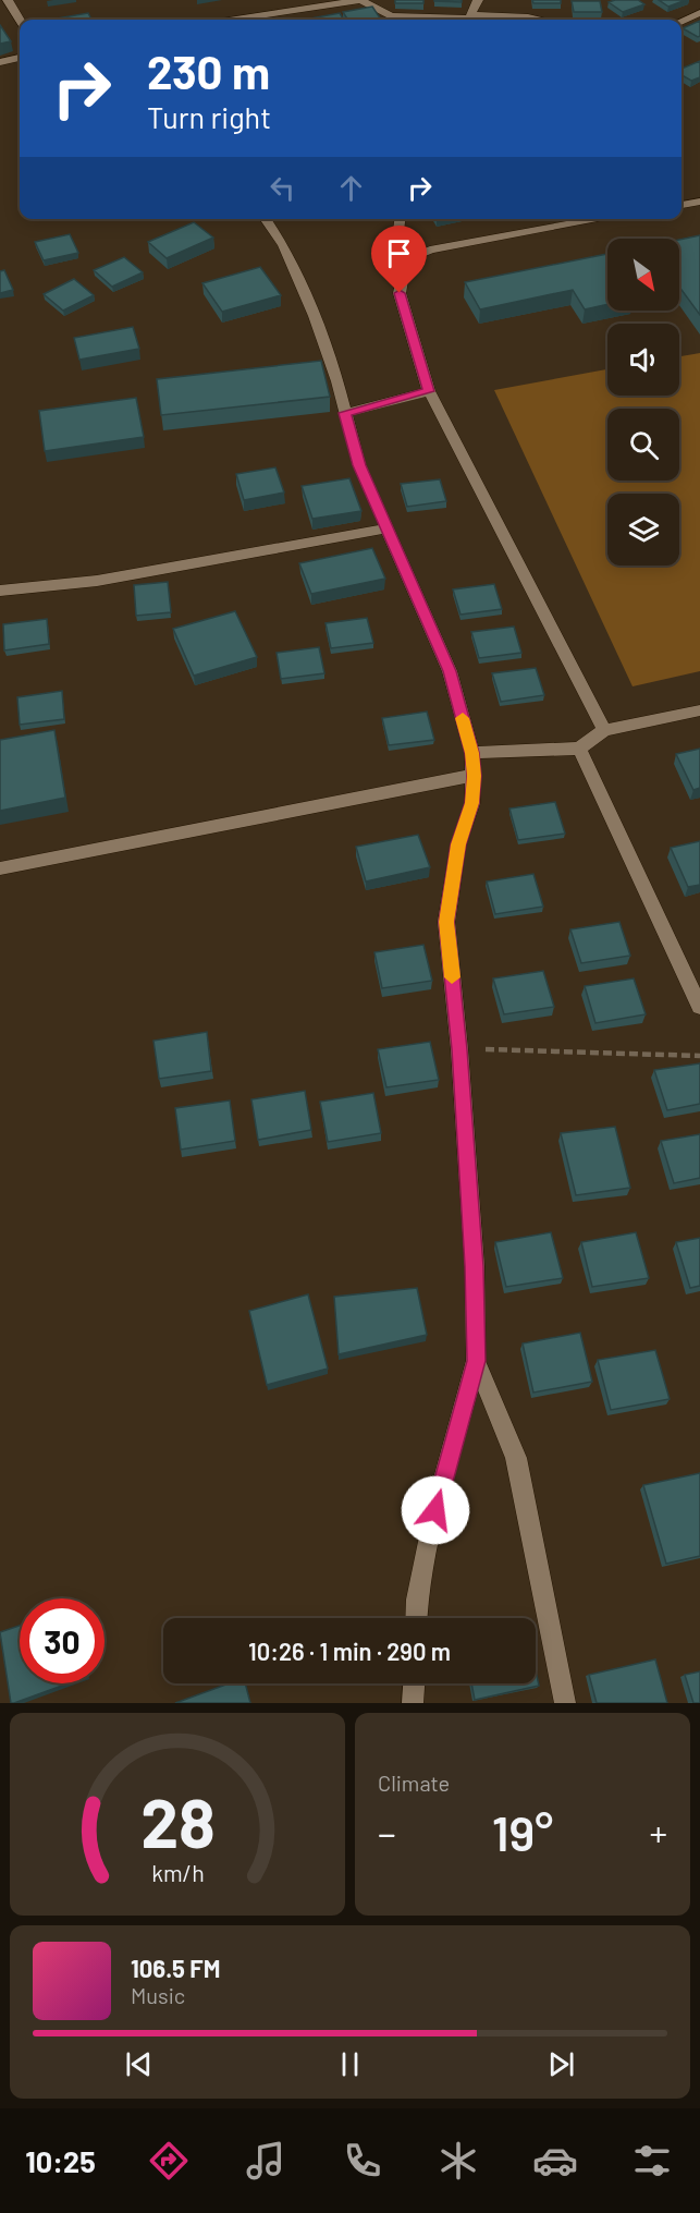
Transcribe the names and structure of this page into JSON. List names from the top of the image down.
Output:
{
  "north": "bottom right",
  "page": {
    "turn": ["230 m", "Turn right"],
    "limit": "30",
    "trip": "10:26 · 1 min · 290 m",
    "tile": "Climate",
    "heat": ["−", "19°", "+"],
    "song": ["106.5 FM", "Music"],
    "tabs": "10:25",
    "gauge": ["28", "km/h"]
  }
}
